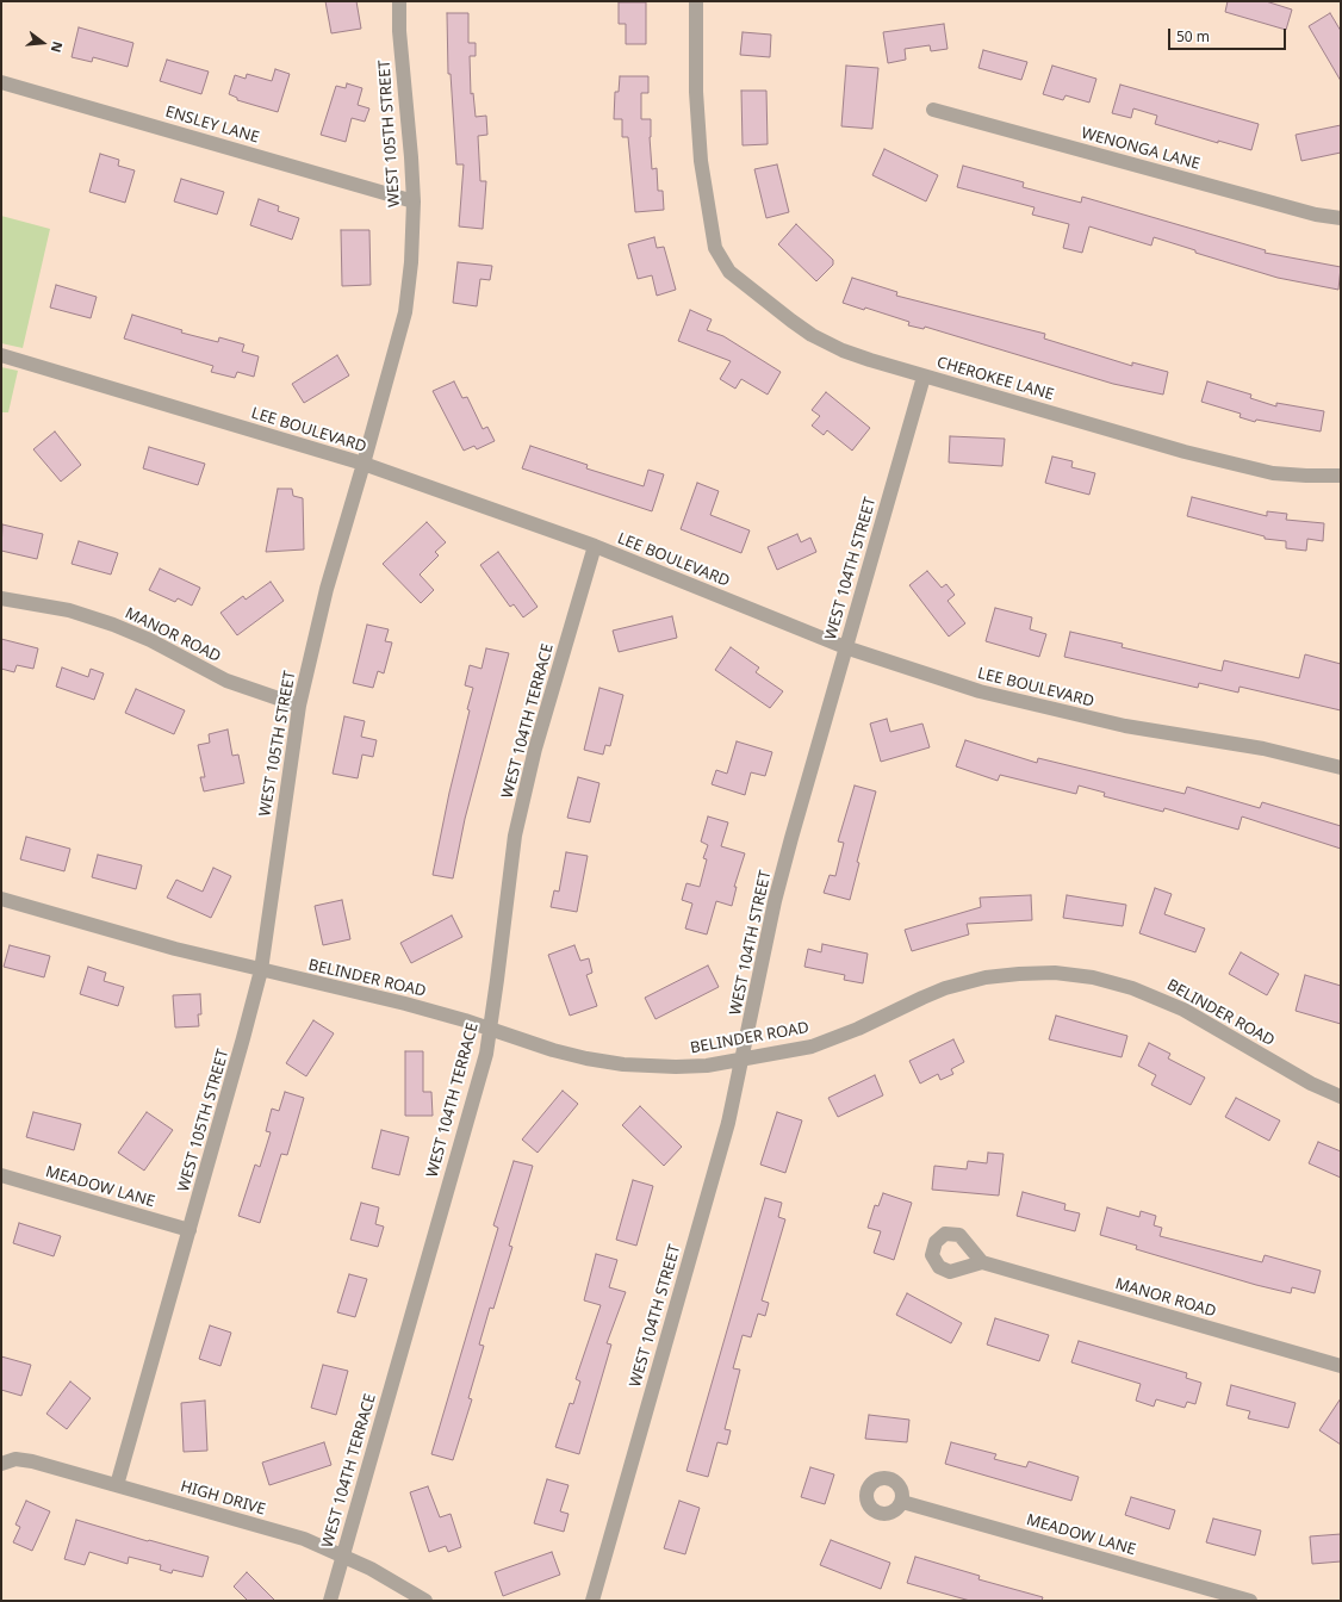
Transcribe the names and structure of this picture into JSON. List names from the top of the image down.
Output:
{
  "streets": {
    "street": [
      "ENSLEY LANE",
      "WEST 105TH STREET",
      "WENONGA LANE",
      "CHEROKEE LANE",
      "LEE BOULEVARD",
      "WEST 104TH STREET",
      "MANOR ROAD",
      "WEST 104TH TERRACE",
      "BELINDER ROAD",
      "MEADOW LANE",
      "HIGH DRIVE"
    ]
  },
  "crossings": [
    ["ENSLEY LANE", "WEST 105TH STREET"],
    ["WEST 105TH STREET", "LEE BOULEVARD"],
    ["WEST 105TH STREET", "MANOR ROAD"],
    ["WEST 105TH STREET", "BELINDER ROAD"],
    ["WEST 105TH STREET", "MEADOW LANE"],
    ["WEST 105TH STREET", "HIGH DRIVE"],
    ["CHEROKEE LANE", "WEST 104TH STREET"],
    ["LEE BOULEVARD", "WEST 104TH STREET"],
    ["LEE BOULEVARD", "WEST 104TH TERRACE"],
    ["WEST 104TH STREET", "BELINDER ROAD"],
    ["WEST 104TH TERRACE", "BELINDER ROAD"],
    ["WEST 104TH TERRACE", "HIGH DRIVE"]
  ],
  "scale_bar": "50 m",
  "north": "right"
}
